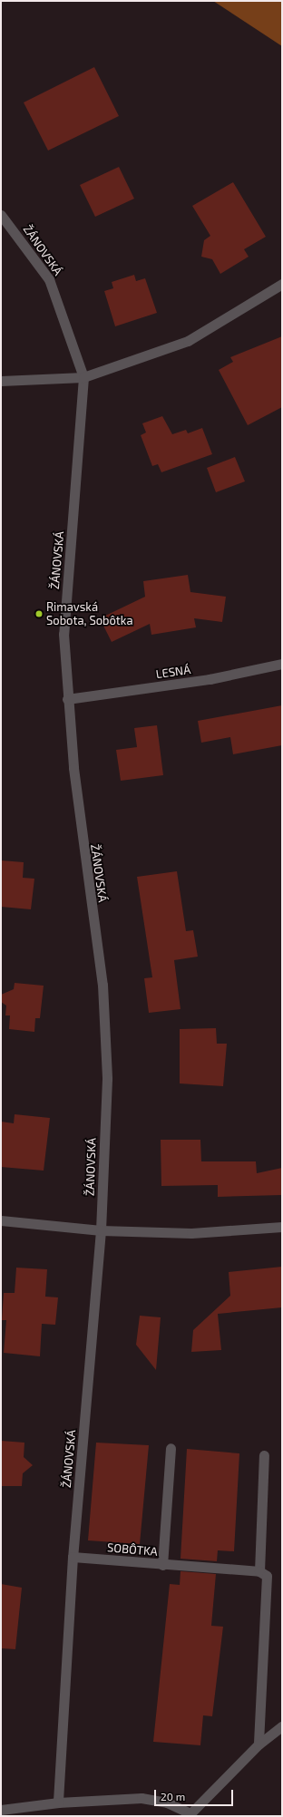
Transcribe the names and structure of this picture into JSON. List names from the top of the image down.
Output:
{
  "streets": {
    "street": ["ŽÁNOVSKÁ", "LESNÁ", "SOBÔTKA"]
  },
  "crossings": [
    ["ŽÁNOVSKÁ", "LESNÁ"],
    ["ŽÁNOVSKÁ", "SOBÔTKA"]
  ],
  "places": ["Rimavská Sobota, Sobôtka"],
  "scale_bar": "20 m"
}
